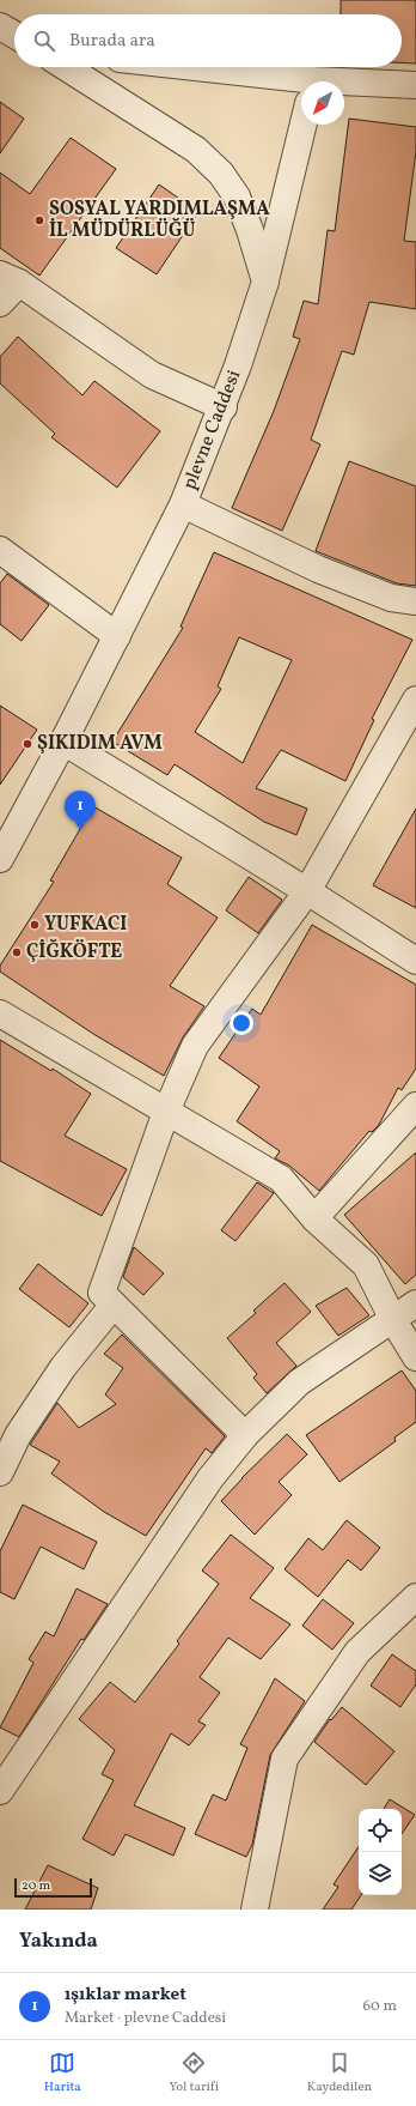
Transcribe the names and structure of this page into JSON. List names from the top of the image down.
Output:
{
  "streets": {
    "street": ["plevne Caddesi"]
  },
  "places": [
    "SOSYAL YARDIMLAŞMA İL MÜDÜRLÜĞÜ",
    "ŞIKIDIM AVM",
    "YUFKACI",
    "ÇİĞKÖFTE"
  ],
  "scale_bar": "20 m",
  "north": "bottom left",
  "page": {
    "search": "Burada ara",
    "pins": "1",
    "scale": "20 m",
    "heading": "Yakında",
    "list": [
      {
        "mark": "1",
        "name": "ışıklar market",
        "note": "Market · plevne Caddesi",
        "value": "60 m"
      }
    ],
    "nav": ["Harita", "Yol tarifi", "Kaydedilen"]
  }
}
